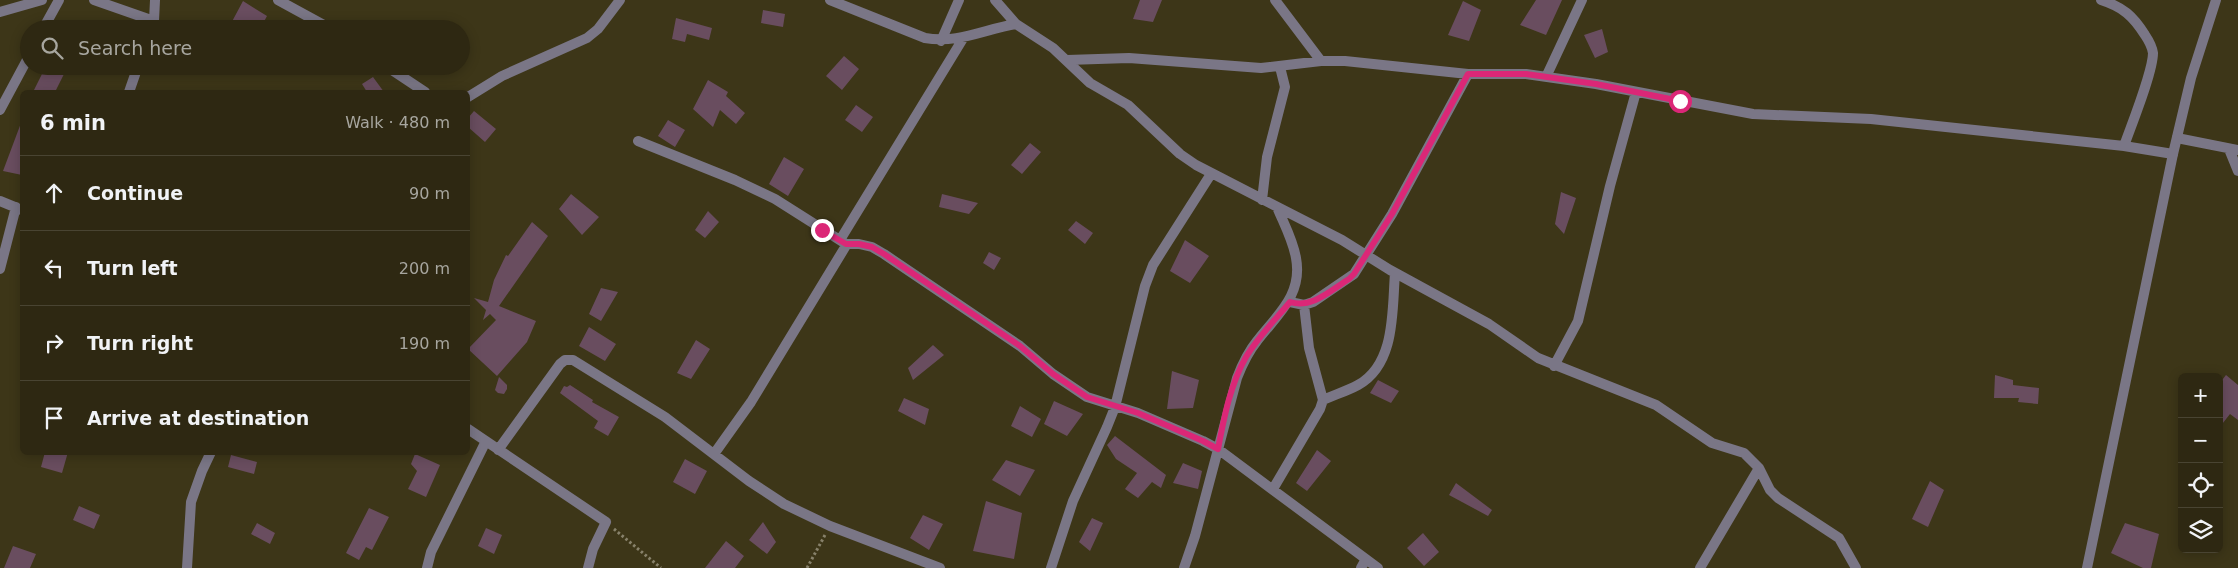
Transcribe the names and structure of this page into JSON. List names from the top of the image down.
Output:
{
  "page": {
    "search": "Search here",
    "heading": ["6 min", "Walk · 480 m"],
    "list": [
      ["Continue", "90 m"],
      ["Turn left", "200 m"],
      ["Turn right", "190 m"],
      "Arrive at destination"
    ],
    "map_buttons": ["+", "−"]
  }
}
